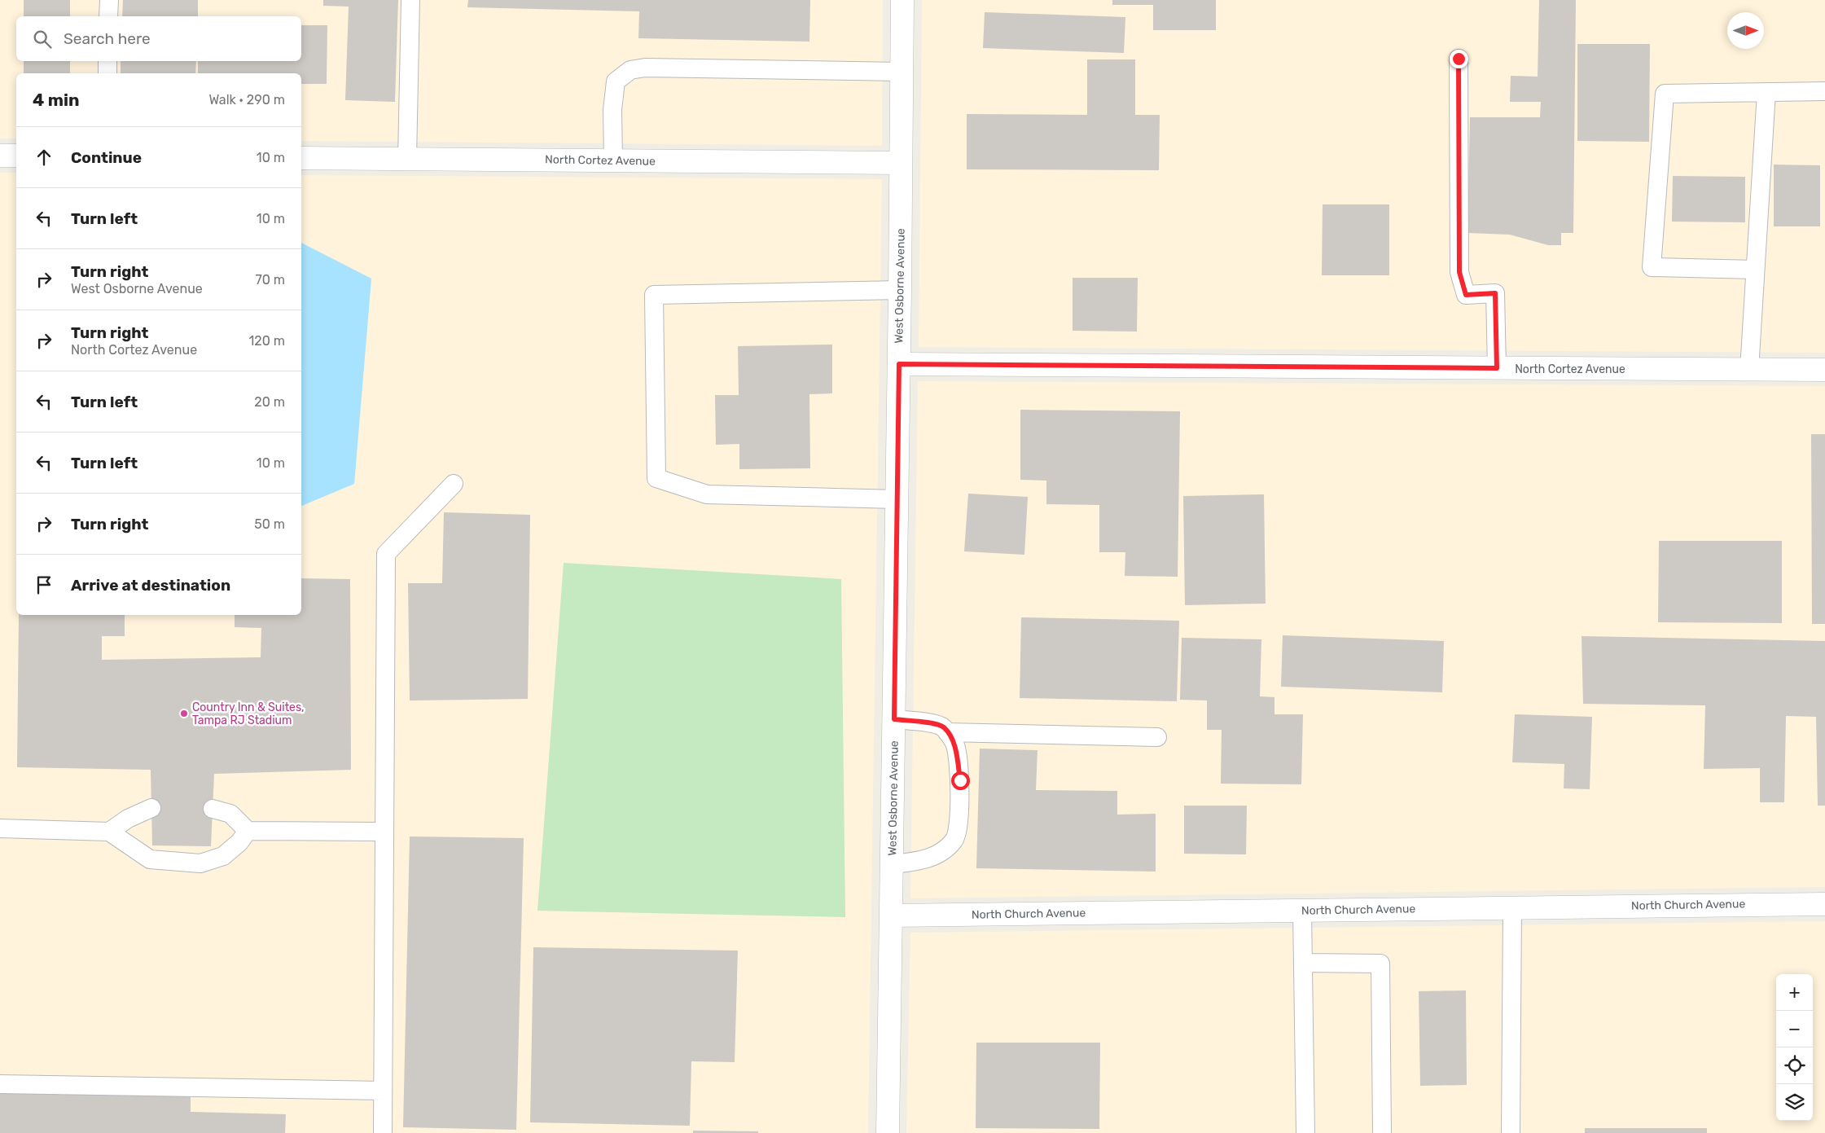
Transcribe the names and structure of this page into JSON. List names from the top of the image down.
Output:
{
  "streets": {
    "street": ["North Cortez Avenue", "West Osborne Avenue", "North Church Avenue"]
  },
  "crossings": [
    ["North Cortez Avenue", "West Osborne Avenue"],
    ["West Osborne Avenue", "North Church Avenue"]
  ],
  "places": ["Country Inn & Suites, Tampa RJ Stadium"],
  "north": "right",
  "page": {
    "search": "Search here",
    "heading": ["4 min", "Walk · 290 m"],
    "list": [
      ["Continue", "10 m"],
      ["Turn left", "10 m"],
      ["Turn right", "West Osborne Avenue", "70 m"],
      ["Turn right", "North Cortez Avenue", "120 m"],
      ["Turn left", "20 m"],
      ["Turn left", "10 m"],
      ["Turn right", "50 m"],
      "Arrive at destination"
    ],
    "map_buttons": ["+", "−"]
  }
}
